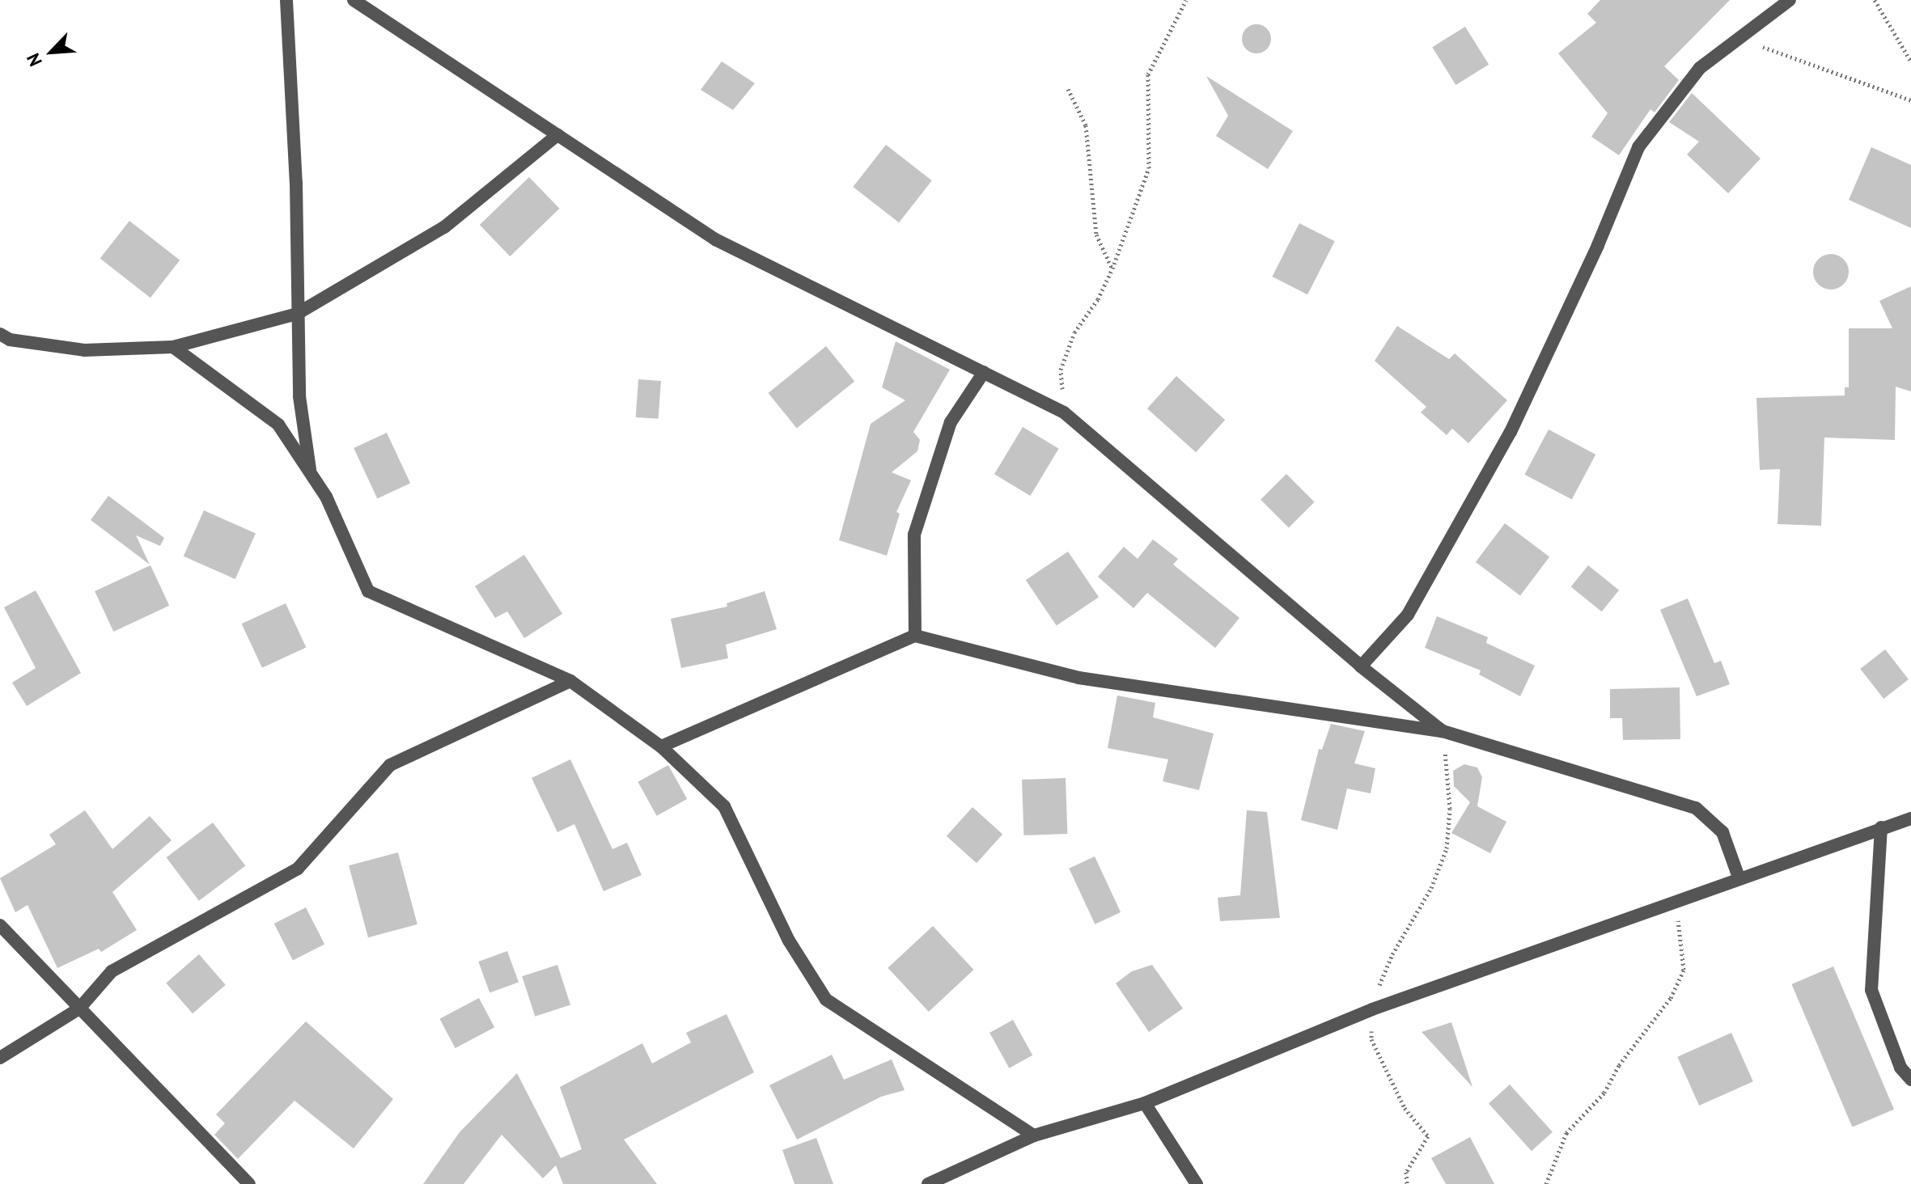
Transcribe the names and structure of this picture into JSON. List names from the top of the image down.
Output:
{
  "north": "bottom left"
}
